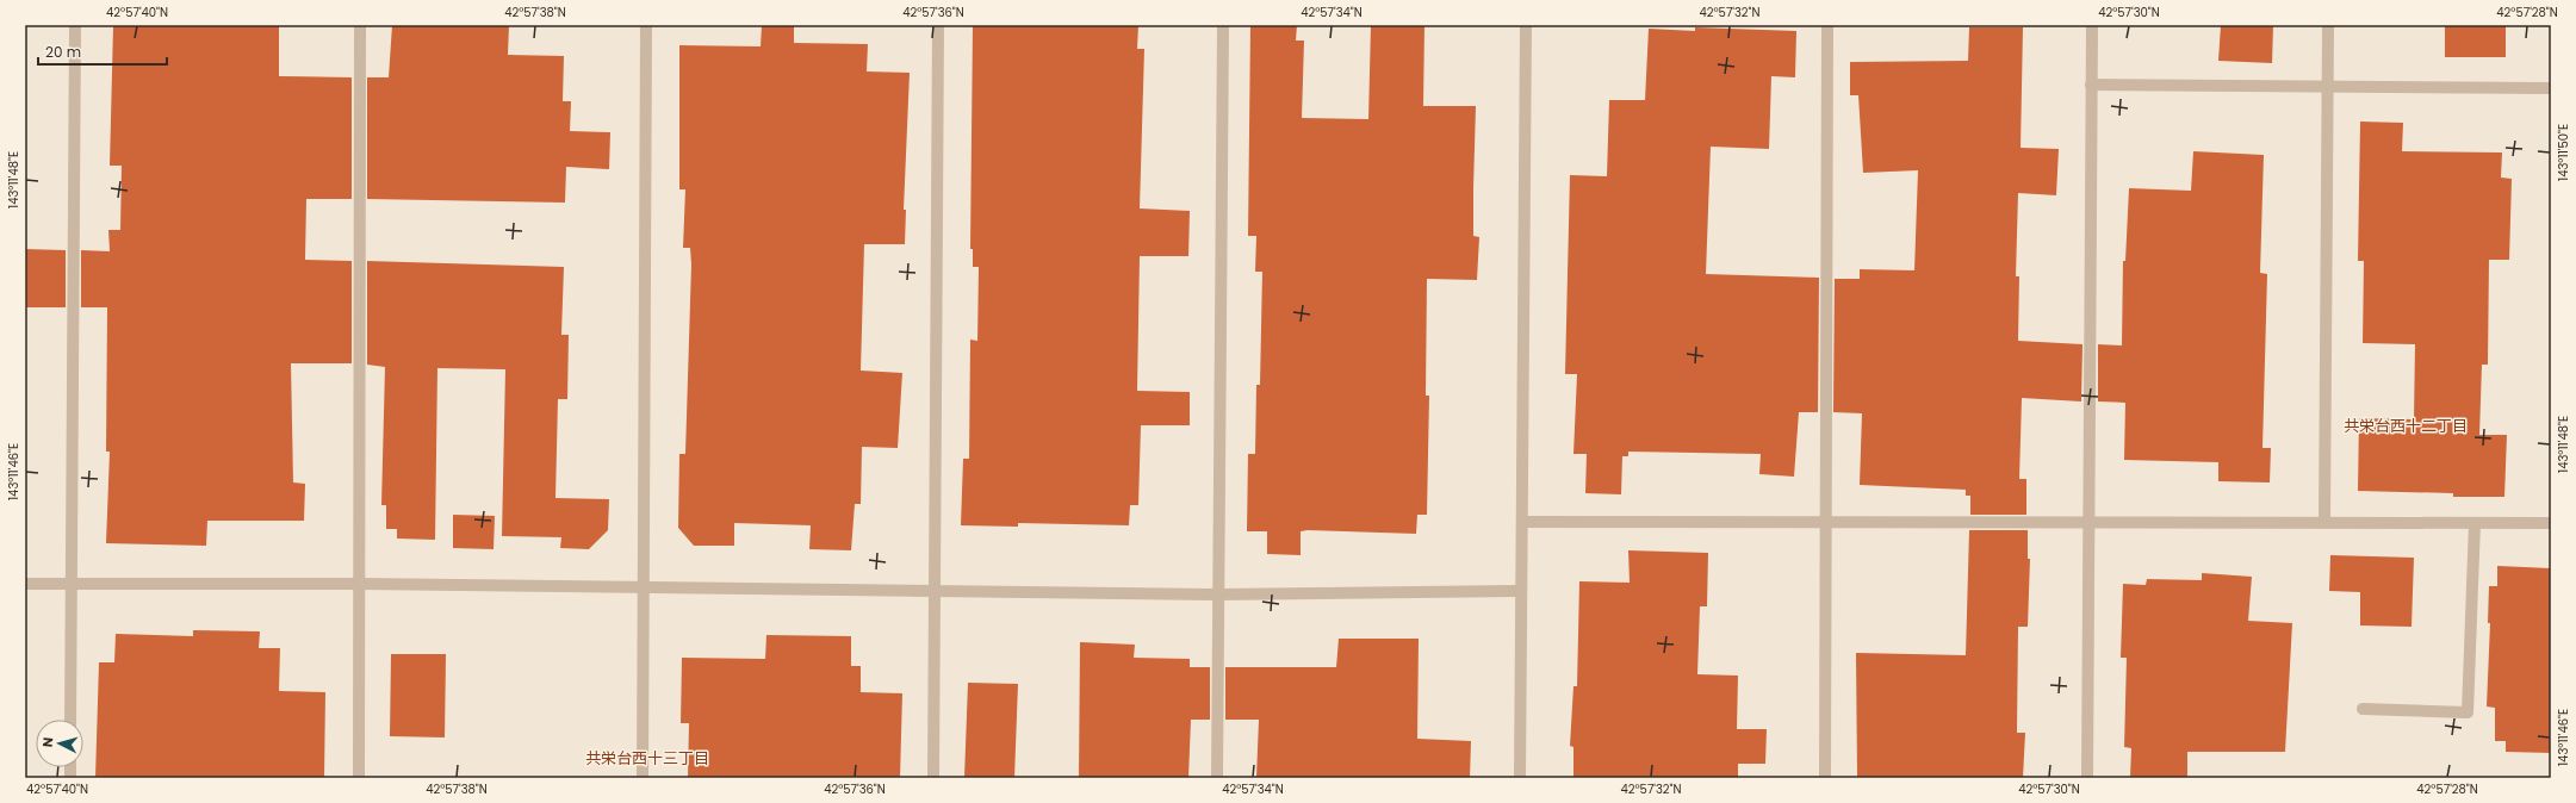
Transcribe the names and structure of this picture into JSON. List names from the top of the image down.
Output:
{
  "districts": ["共栄台西十二丁目", "共栄台西十三丁目"],
  "scale_bar": "20 m",
  "north": "left",
  "coordinates": [
    "42°57'40\"N",
    "42°57'38\"N",
    "42°57'36\"N",
    "42°57'34\"N",
    "42°57'32\"N",
    "42°57'30\"N",
    "42°57'28\"N",
    "143°11'50\"E",
    "143°11'48\"E",
    "143°11'46\"E"
  ]
}
